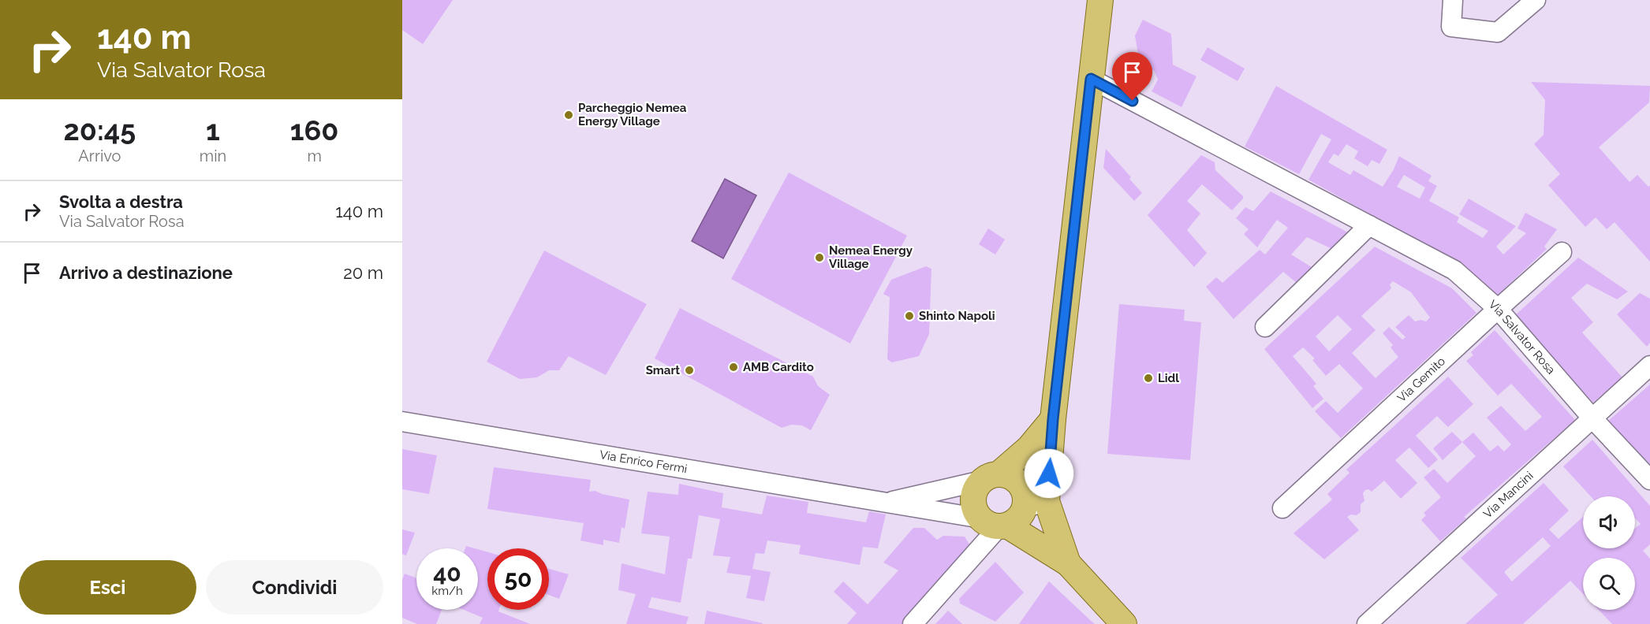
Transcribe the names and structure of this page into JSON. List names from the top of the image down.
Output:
{
  "streets": {
    "street": [
      "Via Salvator Rosa",
      "Via Gemito",
      "Via Enrico Fermi",
      "Via Mancini"
    ]
  },
  "crossings": [
    ["Via Salvator Rosa", "Via Gemito"],
    ["Via Salvator Rosa", "Via Mancini"]
  ],
  "places": [
    "Parcheggio Nemea Energy Village",
    "Nemea Energy Village",
    "Shinto Napoli",
    "AMB Cardito",
    "Smart",
    "Lidl"
  ],
  "page": {
    "turn": ["140 m", "Via Salvator Rosa"],
    "eta": [
      "20:45",
      "Arrivo",
      "1",
      "min",
      "160",
      "m"
    ],
    "list": [
      {
        "name": "Svolta a destra",
        "note": "Via Salvator Rosa",
        "value": "140 m"
      },
      {
        "name": "Arrivo a destinazione",
        "value": "20 m"
      }
    ],
    "speed": "40 km/h",
    "limit": "50",
    "buttons": ["Esci", "Condividi"]
  }
}
